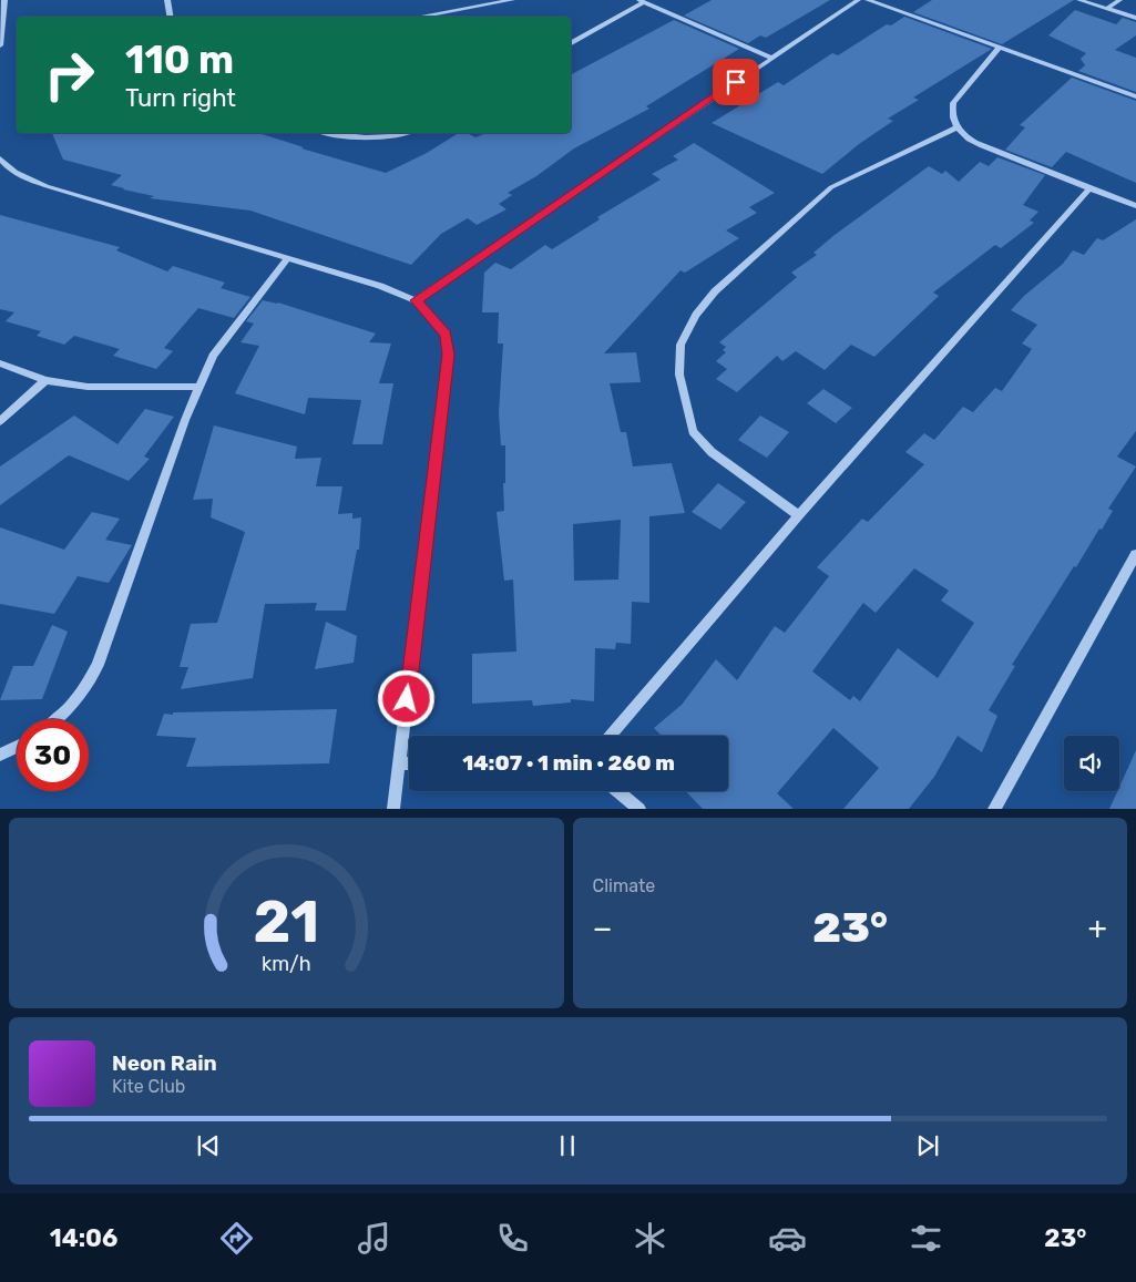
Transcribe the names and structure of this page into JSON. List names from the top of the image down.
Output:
{
  "page": {
    "turn": ["110 m", "Turn right"],
    "limit": "30",
    "trip": "14:07 · 1 min · 260 m",
    "tile": "Climate",
    "heat": ["−", "23°", "+"],
    "song": ["Neon Rain", "Kite Club"],
    "tabs": ["14:06", "23°"],
    "gauge": ["21", "km/h"]
  }
}
